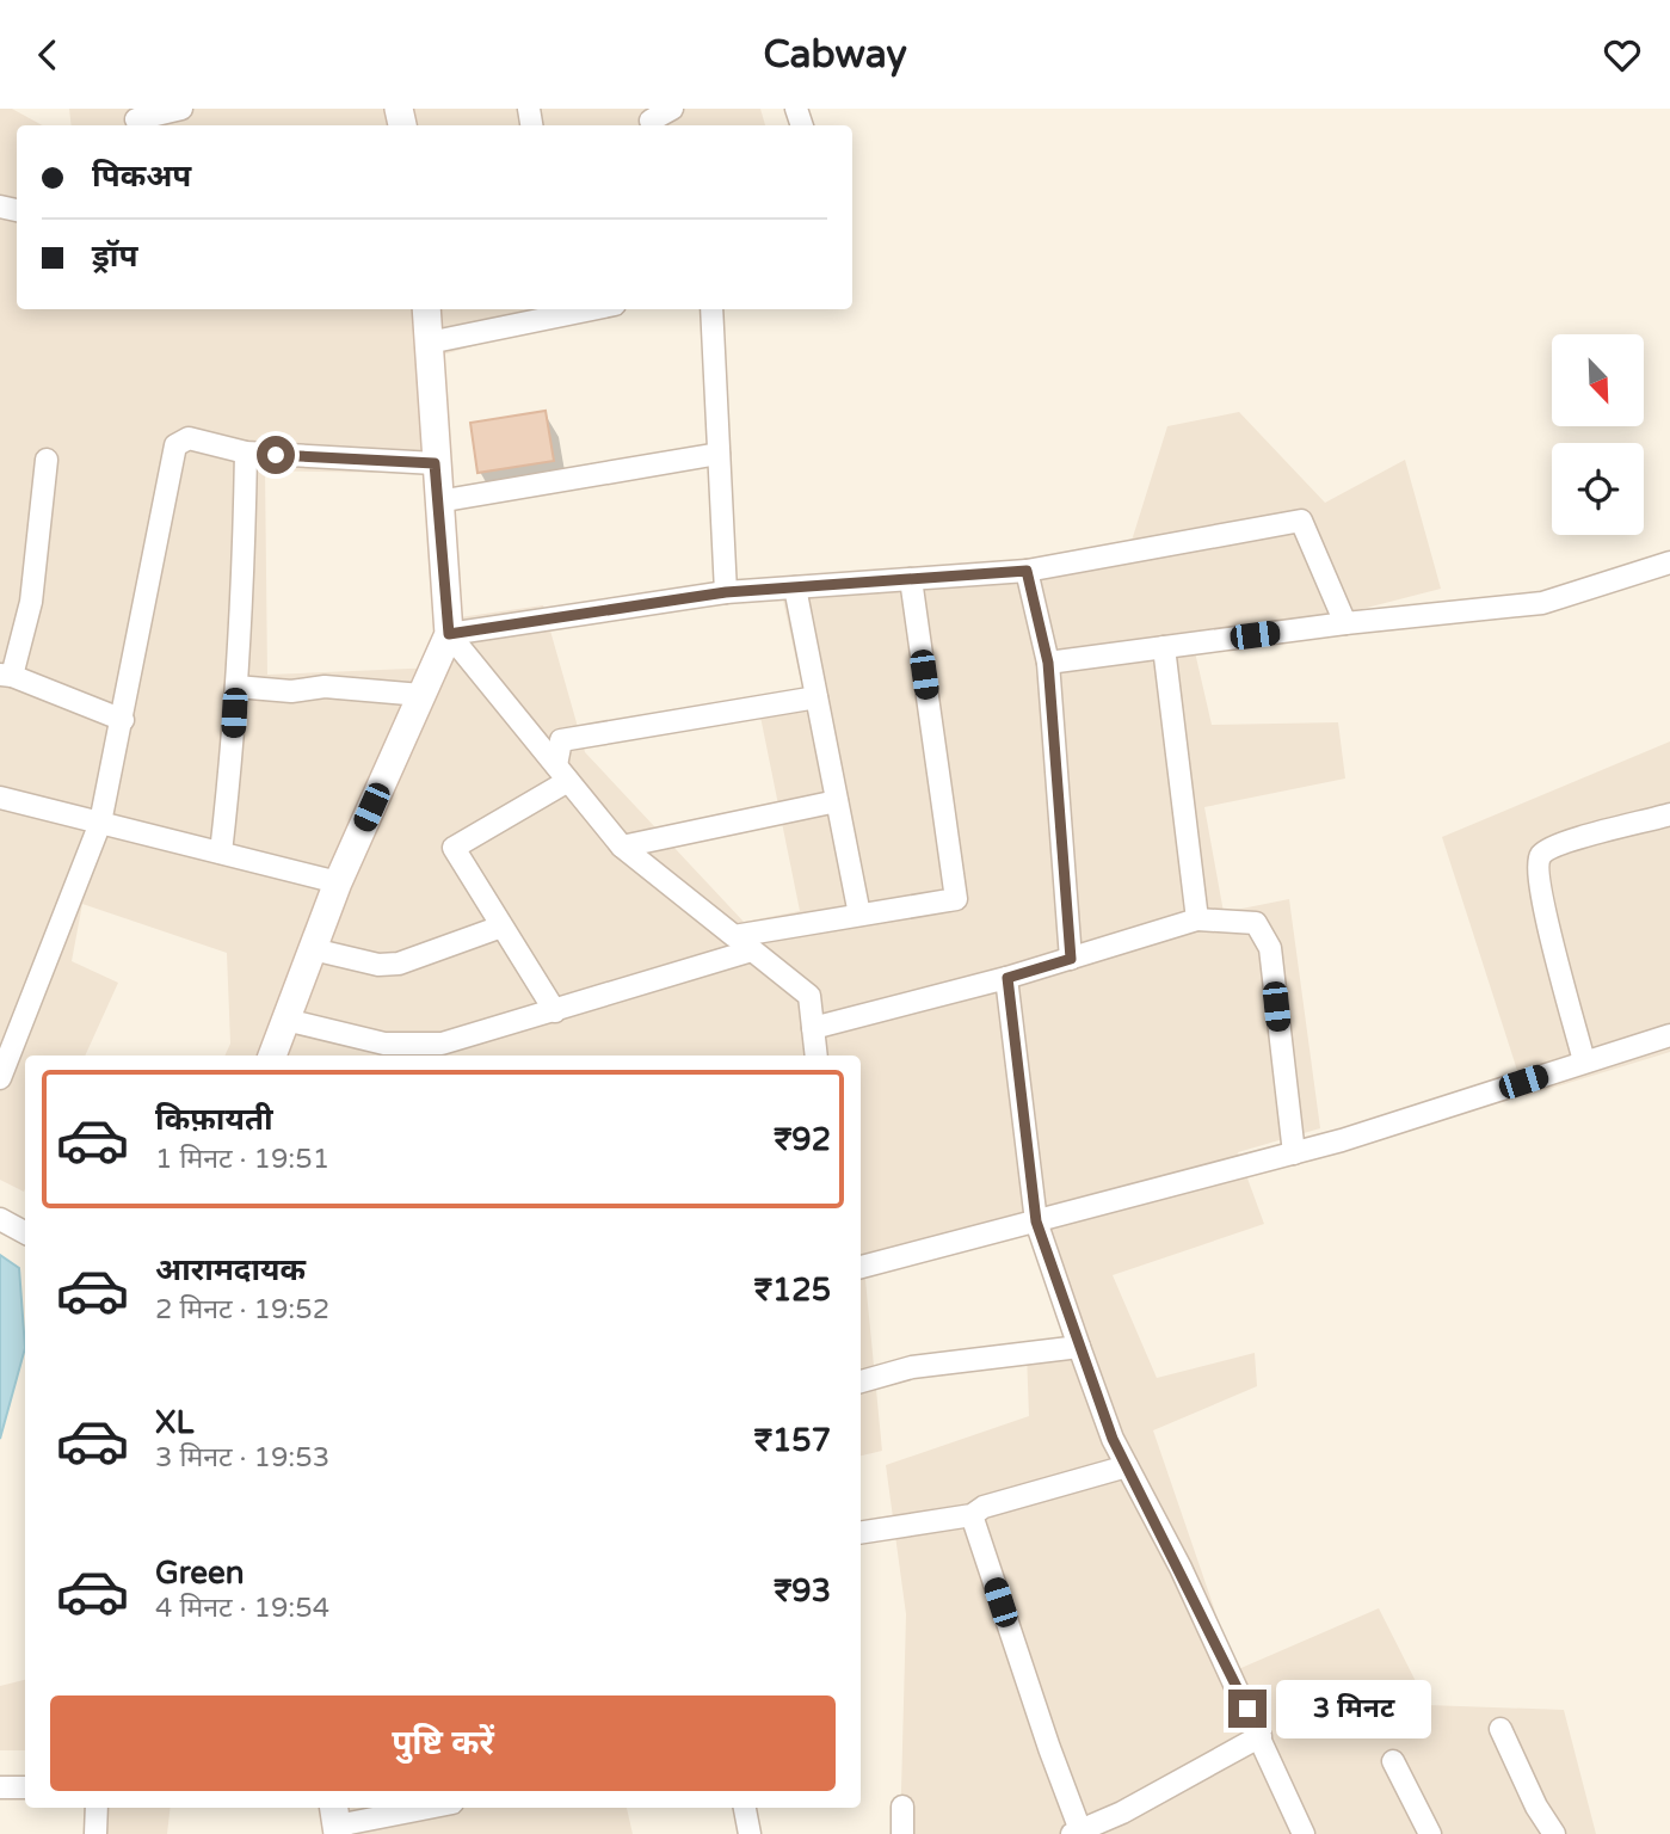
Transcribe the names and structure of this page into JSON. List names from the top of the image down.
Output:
{
  "north": "bottom right",
  "page": {
    "header": "Cabway",
    "banner": ["पिकअप", "ड्रॉप"],
    "list": [
      {
        "name": "किफ़ायती",
        "note": "1 मिनट · 19:51",
        "value": "₹92"
      },
      {
        "name": "आरामदायक",
        "note": "2 मिनट · 19:52",
        "value": "₹125"
      },
      {
        "name": "XL",
        "note": "3 मिनट · 19:53",
        "value": "₹157"
      },
      {
        "name": "Green",
        "note": "4 मिनट · 19:54",
        "value": "₹93"
      }
    ],
    "buttons": "पुष्टि करें",
    "bubble": "3 मिनट"
  }
}
